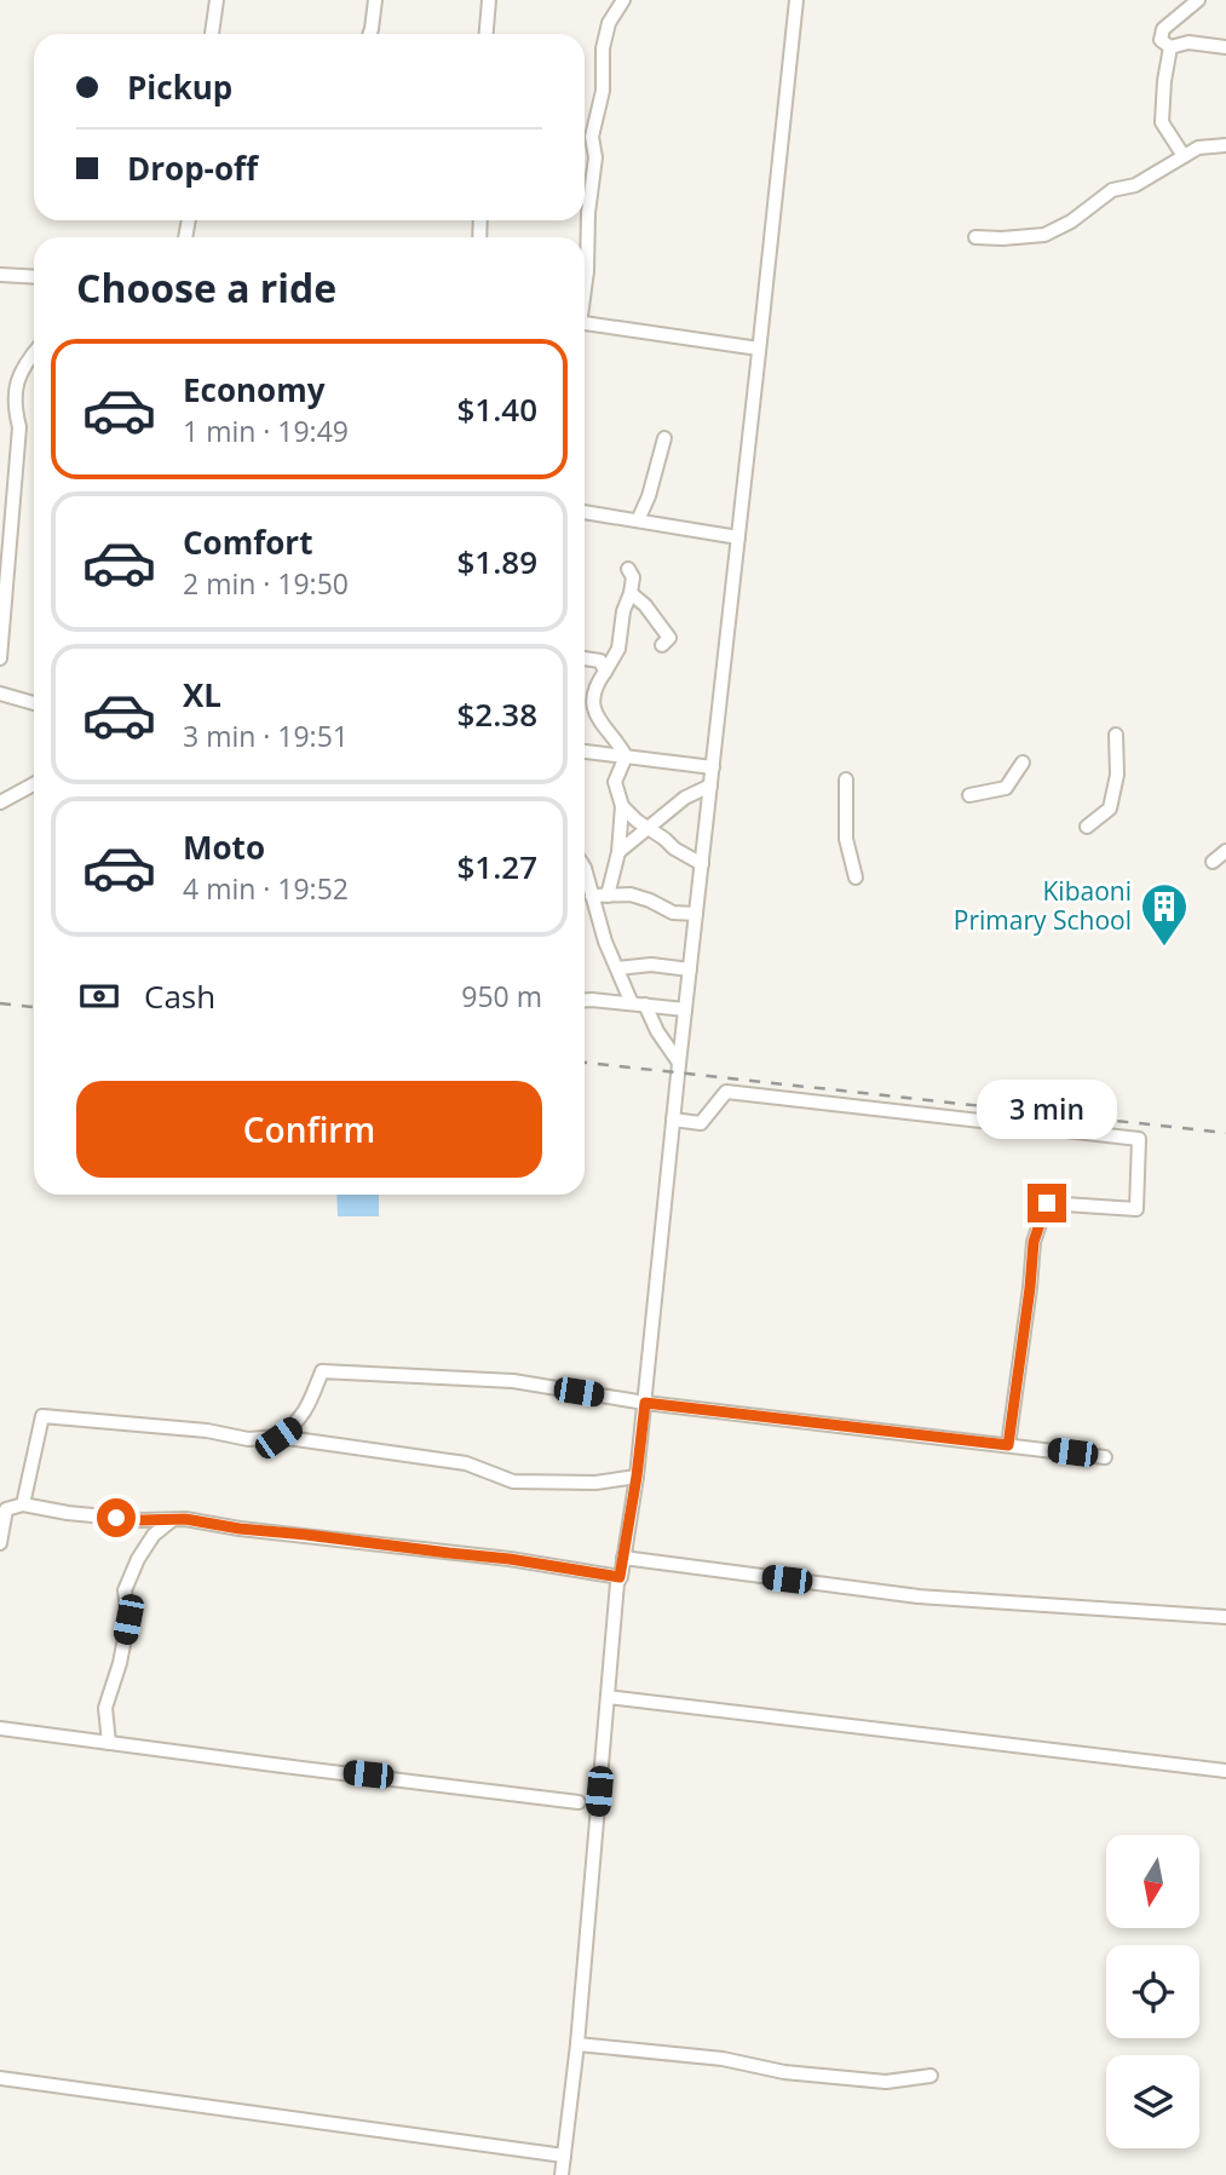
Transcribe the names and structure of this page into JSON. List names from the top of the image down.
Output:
{
  "places": {
    "building": ["Kibaoni Primary School"]
  },
  "north": "bottom",
  "page": {
    "banner": ["Pickup", "Drop-off"],
    "heading": "Choose a ride",
    "list": [
      {
        "name": "Economy",
        "note": "1 min · 19:49",
        "value": "$1.40"
      },
      {
        "name": "Comfort",
        "note": "2 min · 19:50",
        "value": "$1.89"
      },
      {
        "name": "XL",
        "note": "3 min · 19:51",
        "value": "$2.38"
      },
      {
        "name": "Moto",
        "note": "4 min · 19:52",
        "value": "$1.27"
      }
    ],
    "pay": ["Cash", "950 m"],
    "buttons": "Confirm",
    "bubble": "3 min"
  }
}
